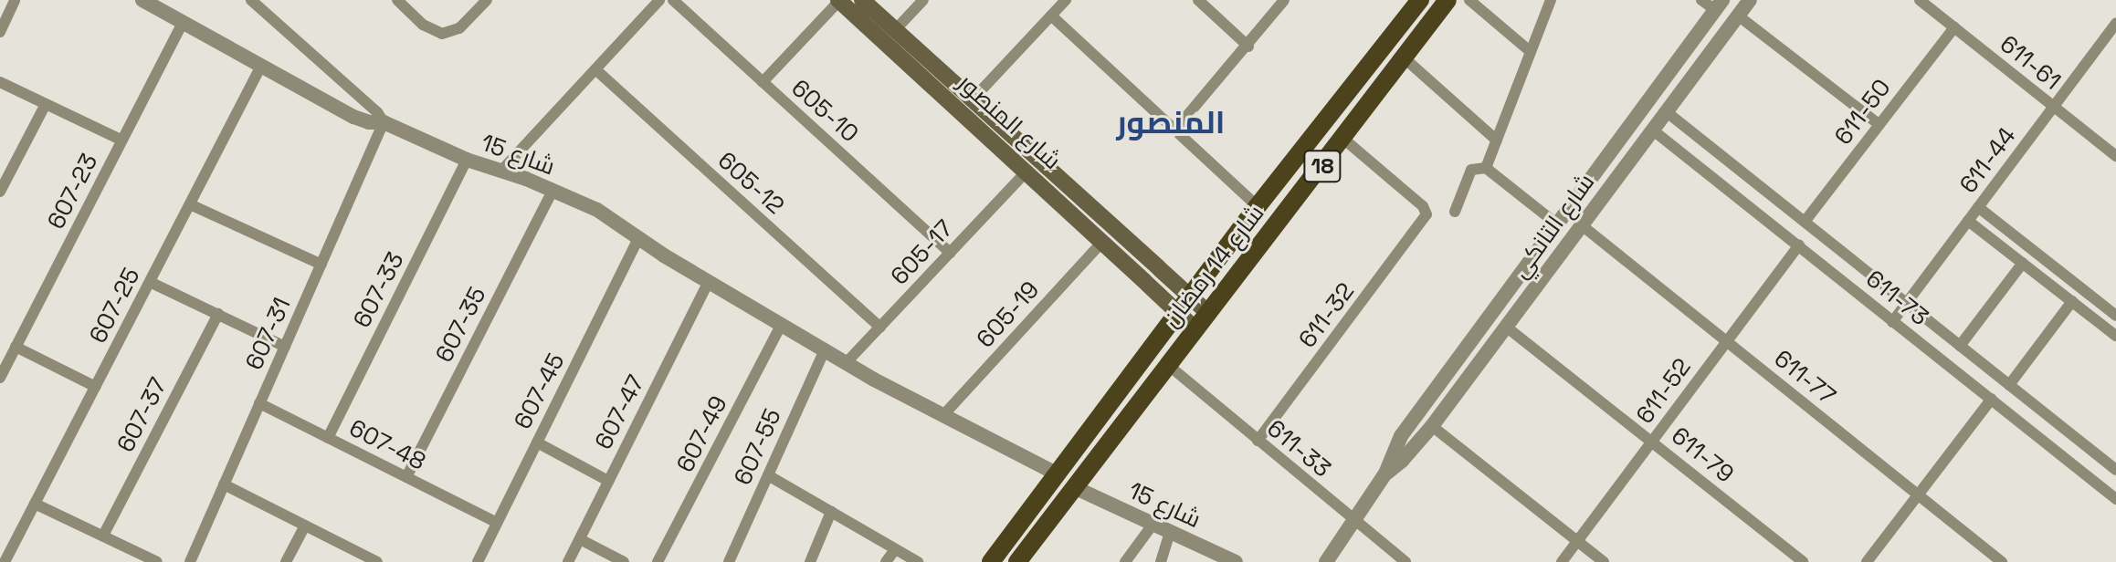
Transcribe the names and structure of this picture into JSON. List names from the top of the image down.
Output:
{
  "streets": {
    "main road": ["شارع المنصور", "18", "شارع 14 رمضان"],
    "street": [
      "611-61",
      "605-10",
      "611-50",
      "شارع 15",
      "611-44",
      "605-12",
      "607-23",
      "شارع التانكي",
      "605-17",
      "607-33",
      "611-73",
      "607-25",
      "605-19",
      "611-32",
      "607-35",
      "607-31",
      "611-77",
      "607-45",
      "611-52",
      "607-47",
      "607-37",
      "607-49",
      "607-48",
      "607-55",
      "611-33",
      "611-79"
    ]
  },
  "crossings": [
    ["611-61", "611-50"],
    ["611-61", "611-44"],
    ["605-10", "605-17"],
    ["611-50", "611-73"],
    ["شارع المنصور", "605-17"],
    ["شارع المنصور", "شارع 14 رمضان"],
    ["شارع المنصور", "605-19"],
    ["شارع 15", "607-23"],
    ["شارع 15", "605-17"],
    ["شارع 15", "شارع 14 رمضان"],
    ["شارع 15", "607-33"],
    ["شارع 15", "607-25"],
    ["شارع 15", "605-19"],
    ["شارع 15", "607-35"],
    ["شارع 15", "607-31"],
    ["شارع 15", "607-45"],
    ["شارع 15", "607-47"],
    ["شارع 15", "607-49"],
    ["شارع 15", "607-55"],
    ["611-44", "611-73"],
    ["605-12", "605-17"],
    ["شارع التانكي", "611-73"],
    ["شارع التانكي", "611-77"],
    ["شارع التانكي", "611-33"],
    ["شارع التانكي", "611-79"],
    ["شارع 14 رمضان", "611-32"],
    ["شارع 14 رمضان", "611-33"],
    ["607-33", "607-48"],
    ["611-73", "611-52"],
    ["611-32", "611-33"],
    ["607-35", "607-48"],
    ["607-31", "607-48"],
    ["611-77", "611-52"],
    ["607-45", "607-48"],
    ["611-52", "611-79"]
  ],
  "districts": ["المنصور"]
}
